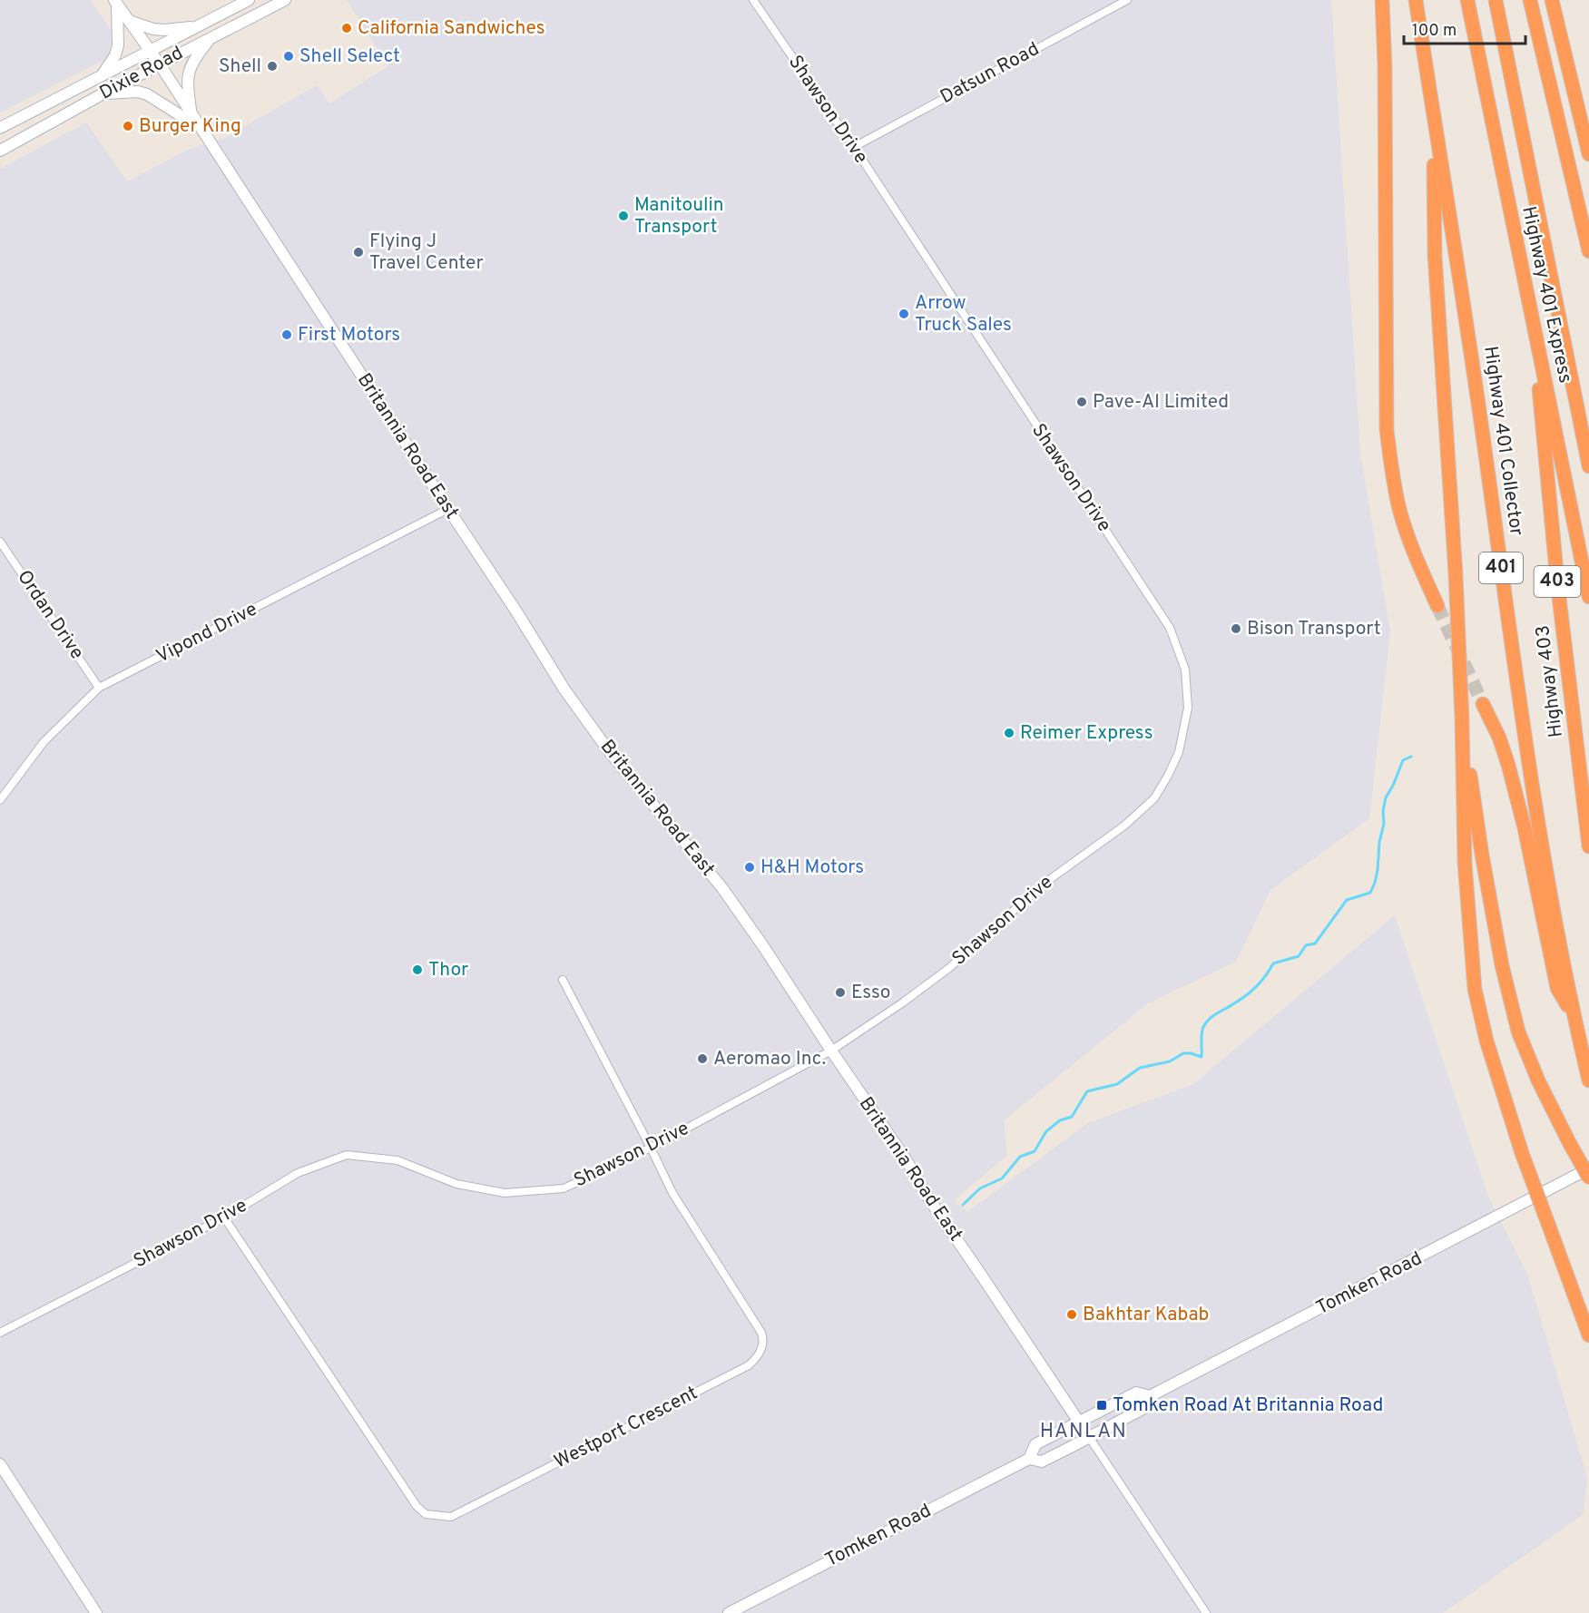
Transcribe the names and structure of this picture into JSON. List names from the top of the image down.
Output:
{
  "streets": {
    "highway": [
      "Highway 401 Express",
      "Highway 401 Collector",
      "401",
      "403",
      "Highway 403"
    ],
    "main road": ["Dixie Road", "Britannia Road East", "Tomken Road"],
    "street": [
      "Datsun Road",
      "Shawson Drive",
      "Ordan Drive",
      "Vipond Drive",
      "Westport Crescent"
    ]
  },
  "crossings": [
    ["Dixie Road", "Britannia Road East"],
    ["Datsun Road", "Shawson Drive"],
    ["Shawson Drive", "Britannia Road East"],
    ["Shawson Drive", "Westport Crescent"],
    ["Highway 401 Express", "Highway 403"],
    ["Britannia Road East", "Vipond Drive"],
    ["Britannia Road East", "Tomken Road"],
    ["Ordan Drive", "Vipond Drive"]
  ],
  "districts": ["HANLAN"],
  "places": {
    "other": [
      "California Sandwiches",
      "Shell Select",
      "Shell",
      "Burger King",
      "Manitoulin Transport",
      "Flying J Travel Center",
      "Arrow Truck Sales",
      "First Motors",
      "Pave-Al Limited",
      "Bison Transport",
      "Reimer Express",
      "H&H Motors",
      "Thor",
      "Esso",
      "Aeromao Inc.",
      "Bakhtar Kabab"
    ],
    "transit": ["Tomken Road At Britannia Road"]
  },
  "scale_bar": "100 m"
}
